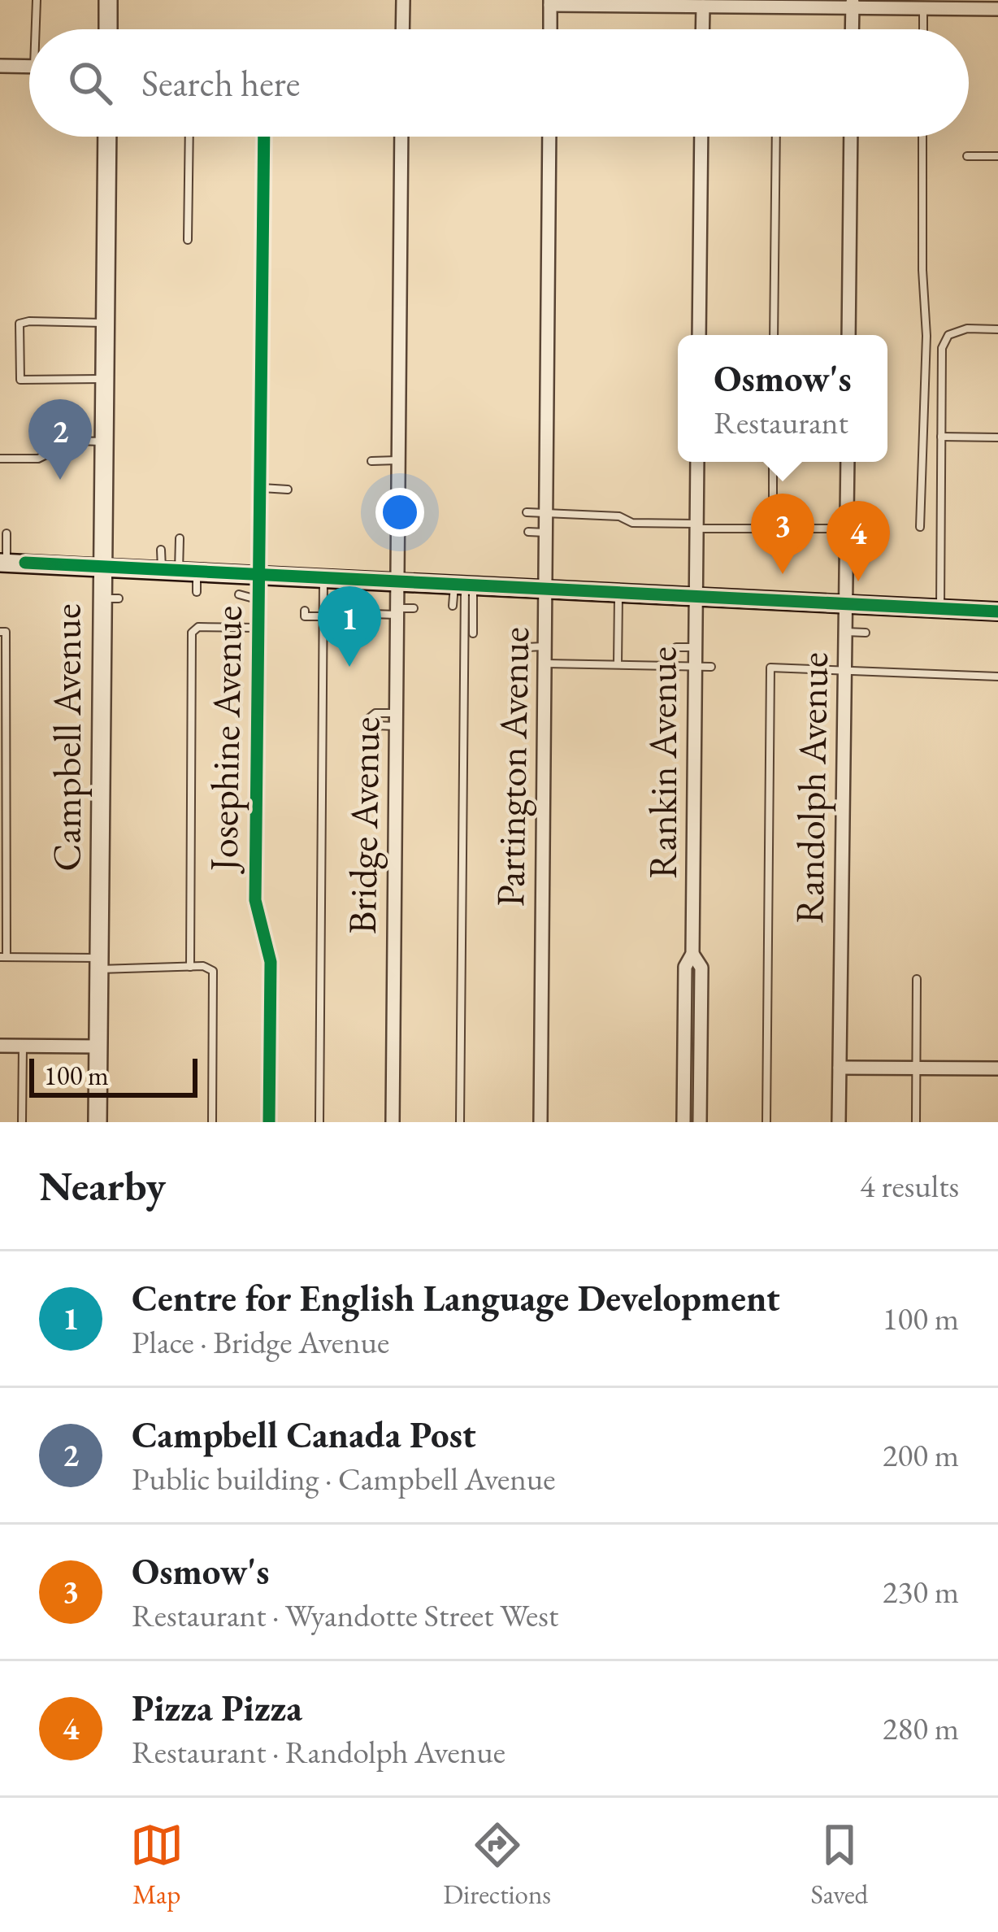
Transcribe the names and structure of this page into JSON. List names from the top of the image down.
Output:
{
  "streets": {
    "street": [
      "Campbell Avenue",
      "Josephine Avenue",
      "Rankin Avenue",
      "Partington Avenue",
      "Randolph Avenue",
      "Bridge Avenue"
    ]
  },
  "scale_bar": "100 m",
  "page": {
    "search": "Search here",
    "popup": ["Osmow's", "Restaurant"],
    "pins": [
      "2",
      "3",
      "4",
      "1"
    ],
    "scale": "100 m",
    "heading": ["Nearby", "4 results"],
    "list": [
      {
        "mark": "1",
        "name": "Centre for English Language Development",
        "note": "Place · Bridge Avenue",
        "value": "100 m"
      },
      {
        "mark": "2",
        "name": "Campbell Canada Post",
        "note": "Public building · Campbell Avenue",
        "value": "200 m"
      },
      {
        "mark": "3",
        "name": "Osmow's",
        "note": "Restaurant · Wyandotte Street West",
        "value": "230 m"
      },
      {
        "mark": "4",
        "name": "Pizza Pizza",
        "note": "Restaurant · Randolph Avenue",
        "value": "280 m"
      }
    ],
    "nav": ["Map", "Directions", "Saved"]
  }
}
